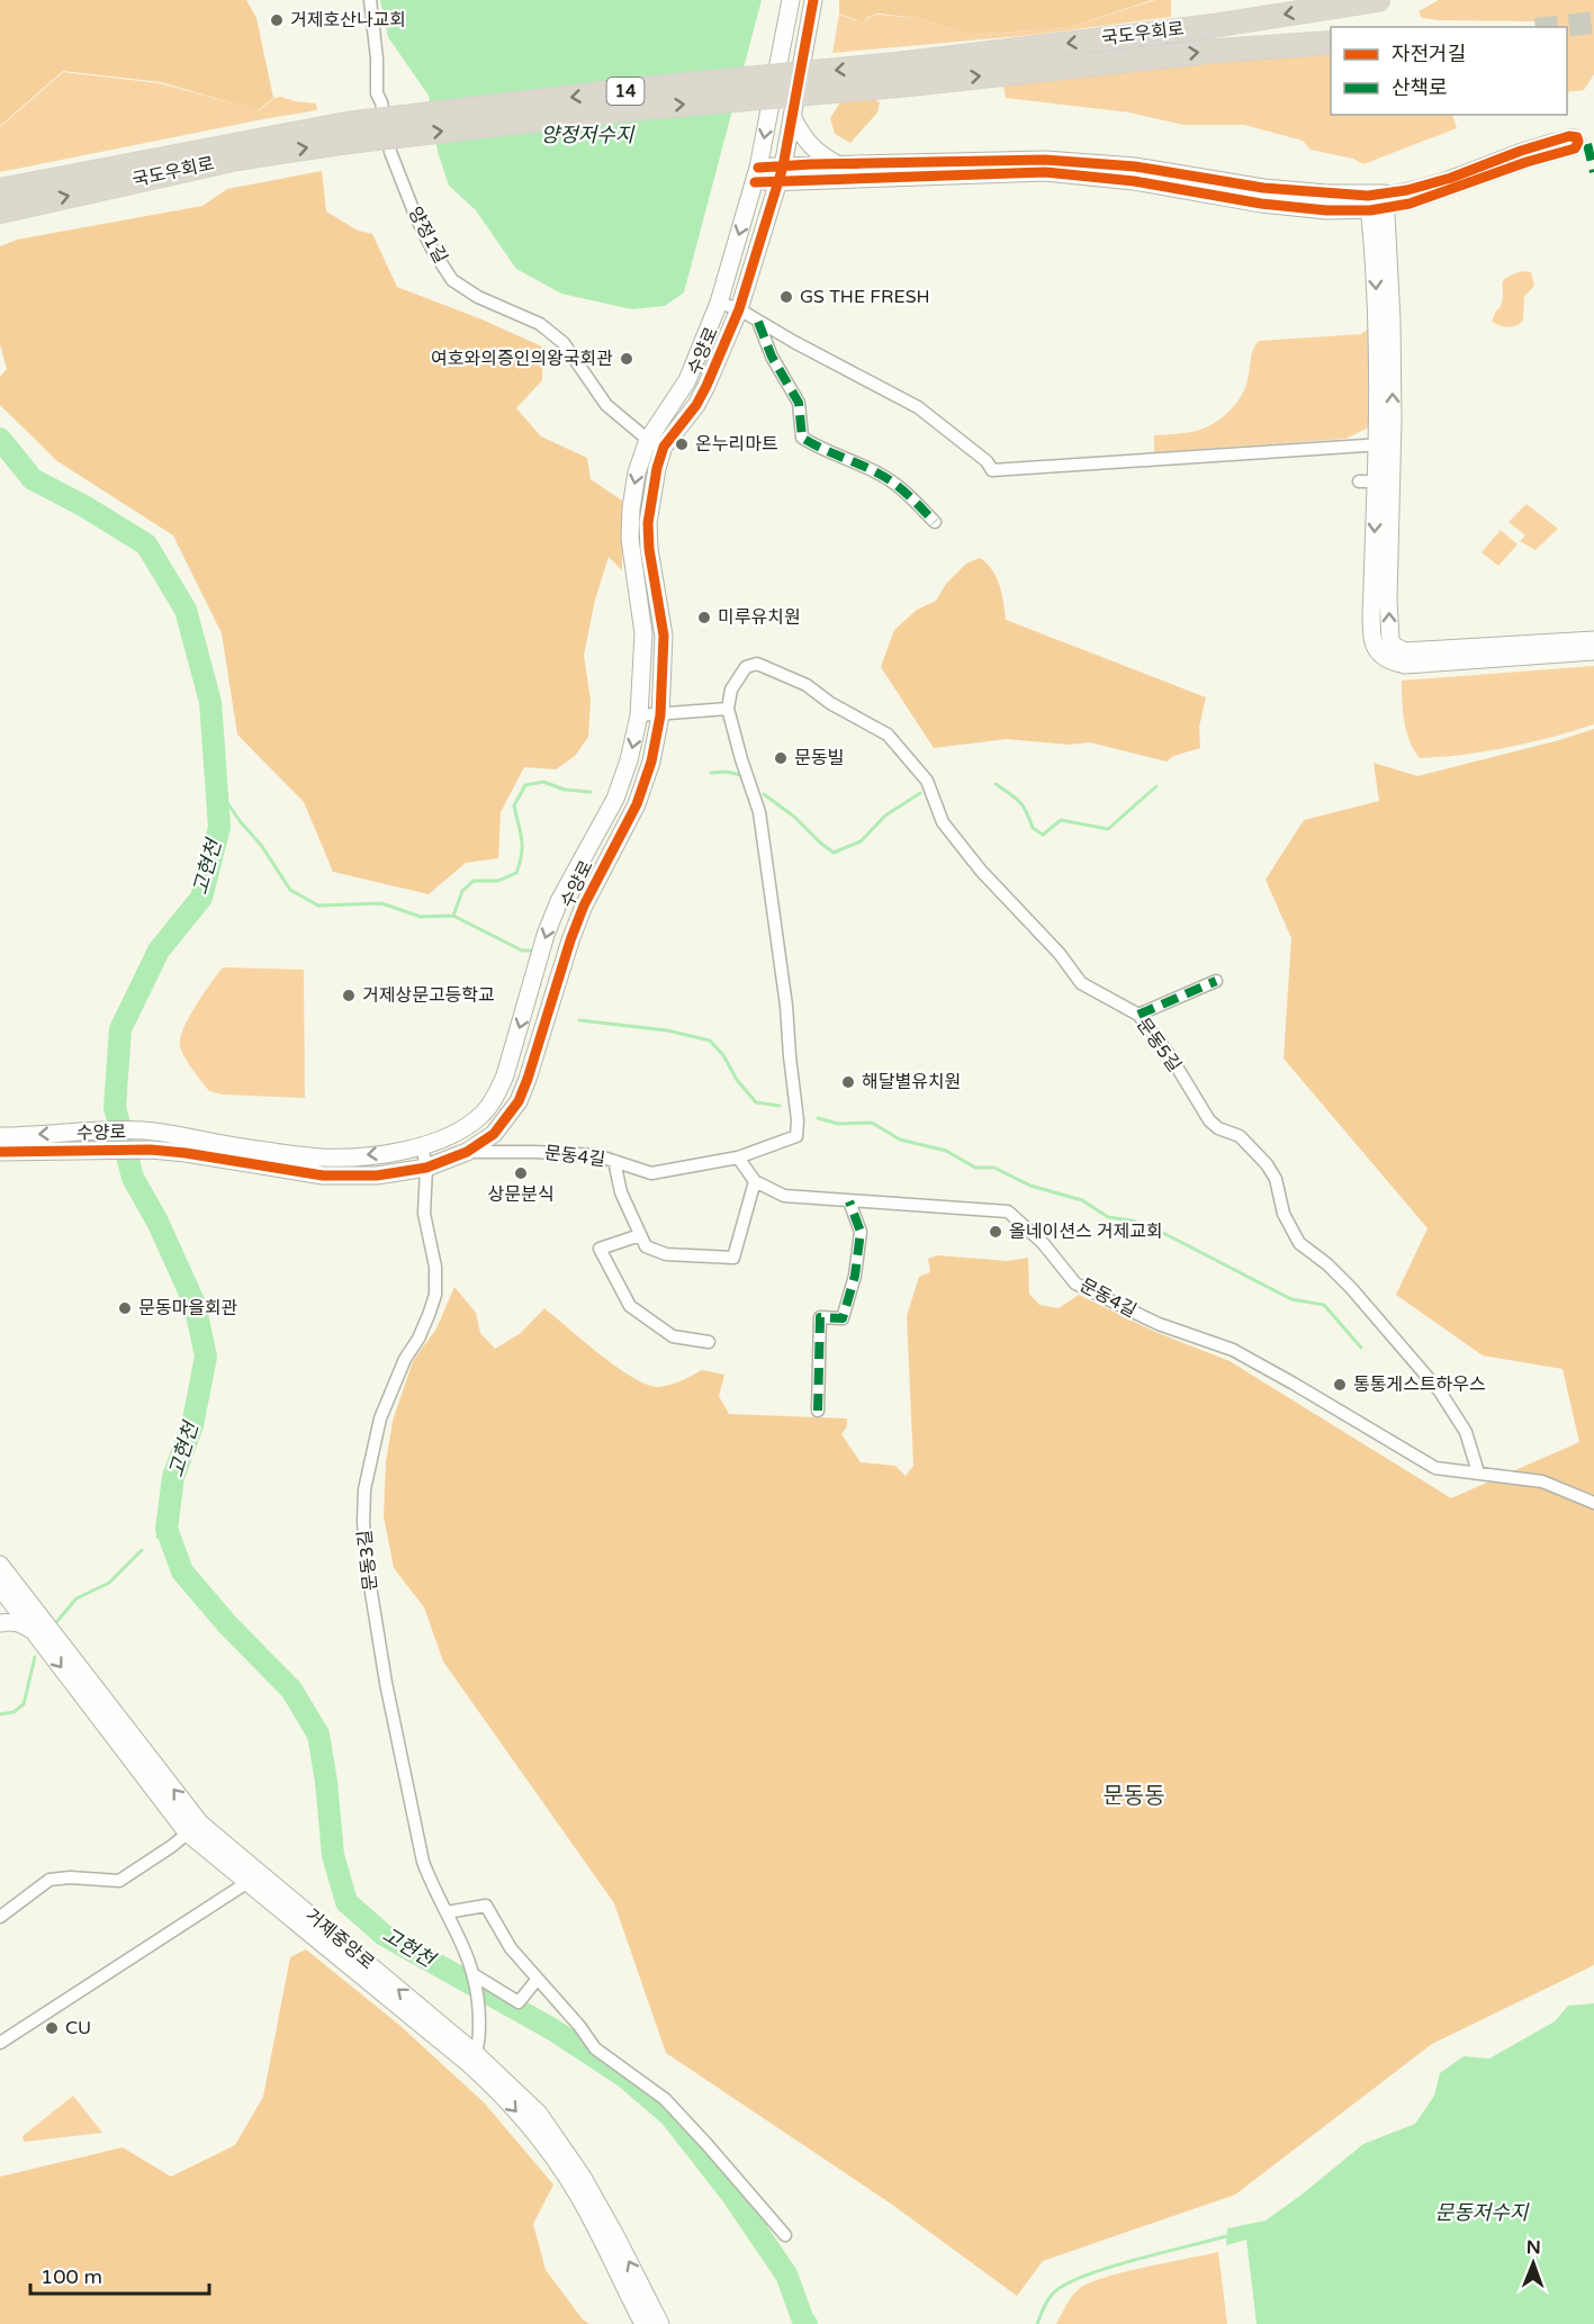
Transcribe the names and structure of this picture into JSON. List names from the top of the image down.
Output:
{
  "streets": {
    "highway": ["국도우회로", "14"],
    "street": [
      "양정1길",
      "수양로",
      "문동5길",
      "문동4길",
      "문동3길",
      "거제중앙로"
    ]
  },
  "crossings": [
    ["국도우회로", "14"],
    ["양정1길", "수양로"],
    ["수양로", "문동4길"],
    ["수양로", "문동3길"],
    ["문동5길", "문동4길"],
    ["문동3길", "거제중앙로"]
  ],
  "districts": ["문동동"],
  "water": ["양정저수지", "고현천", "문동저수지"],
  "places": [
    "거제호산나교회",
    "GS THE FRESH",
    "여호와의증인의왕국회관",
    "온누리마트",
    "미루유치원",
    "문동빌",
    "거제상문고등학교",
    "해달별유치원",
    "상문분식",
    "올네이션스 거제교회",
    "문동마을회관",
    "통통게스트하우스",
    "CU"
  ],
  "legend": ["자전거길", "산책로"],
  "scale_bar": "100 m",
  "north": "top"
}
